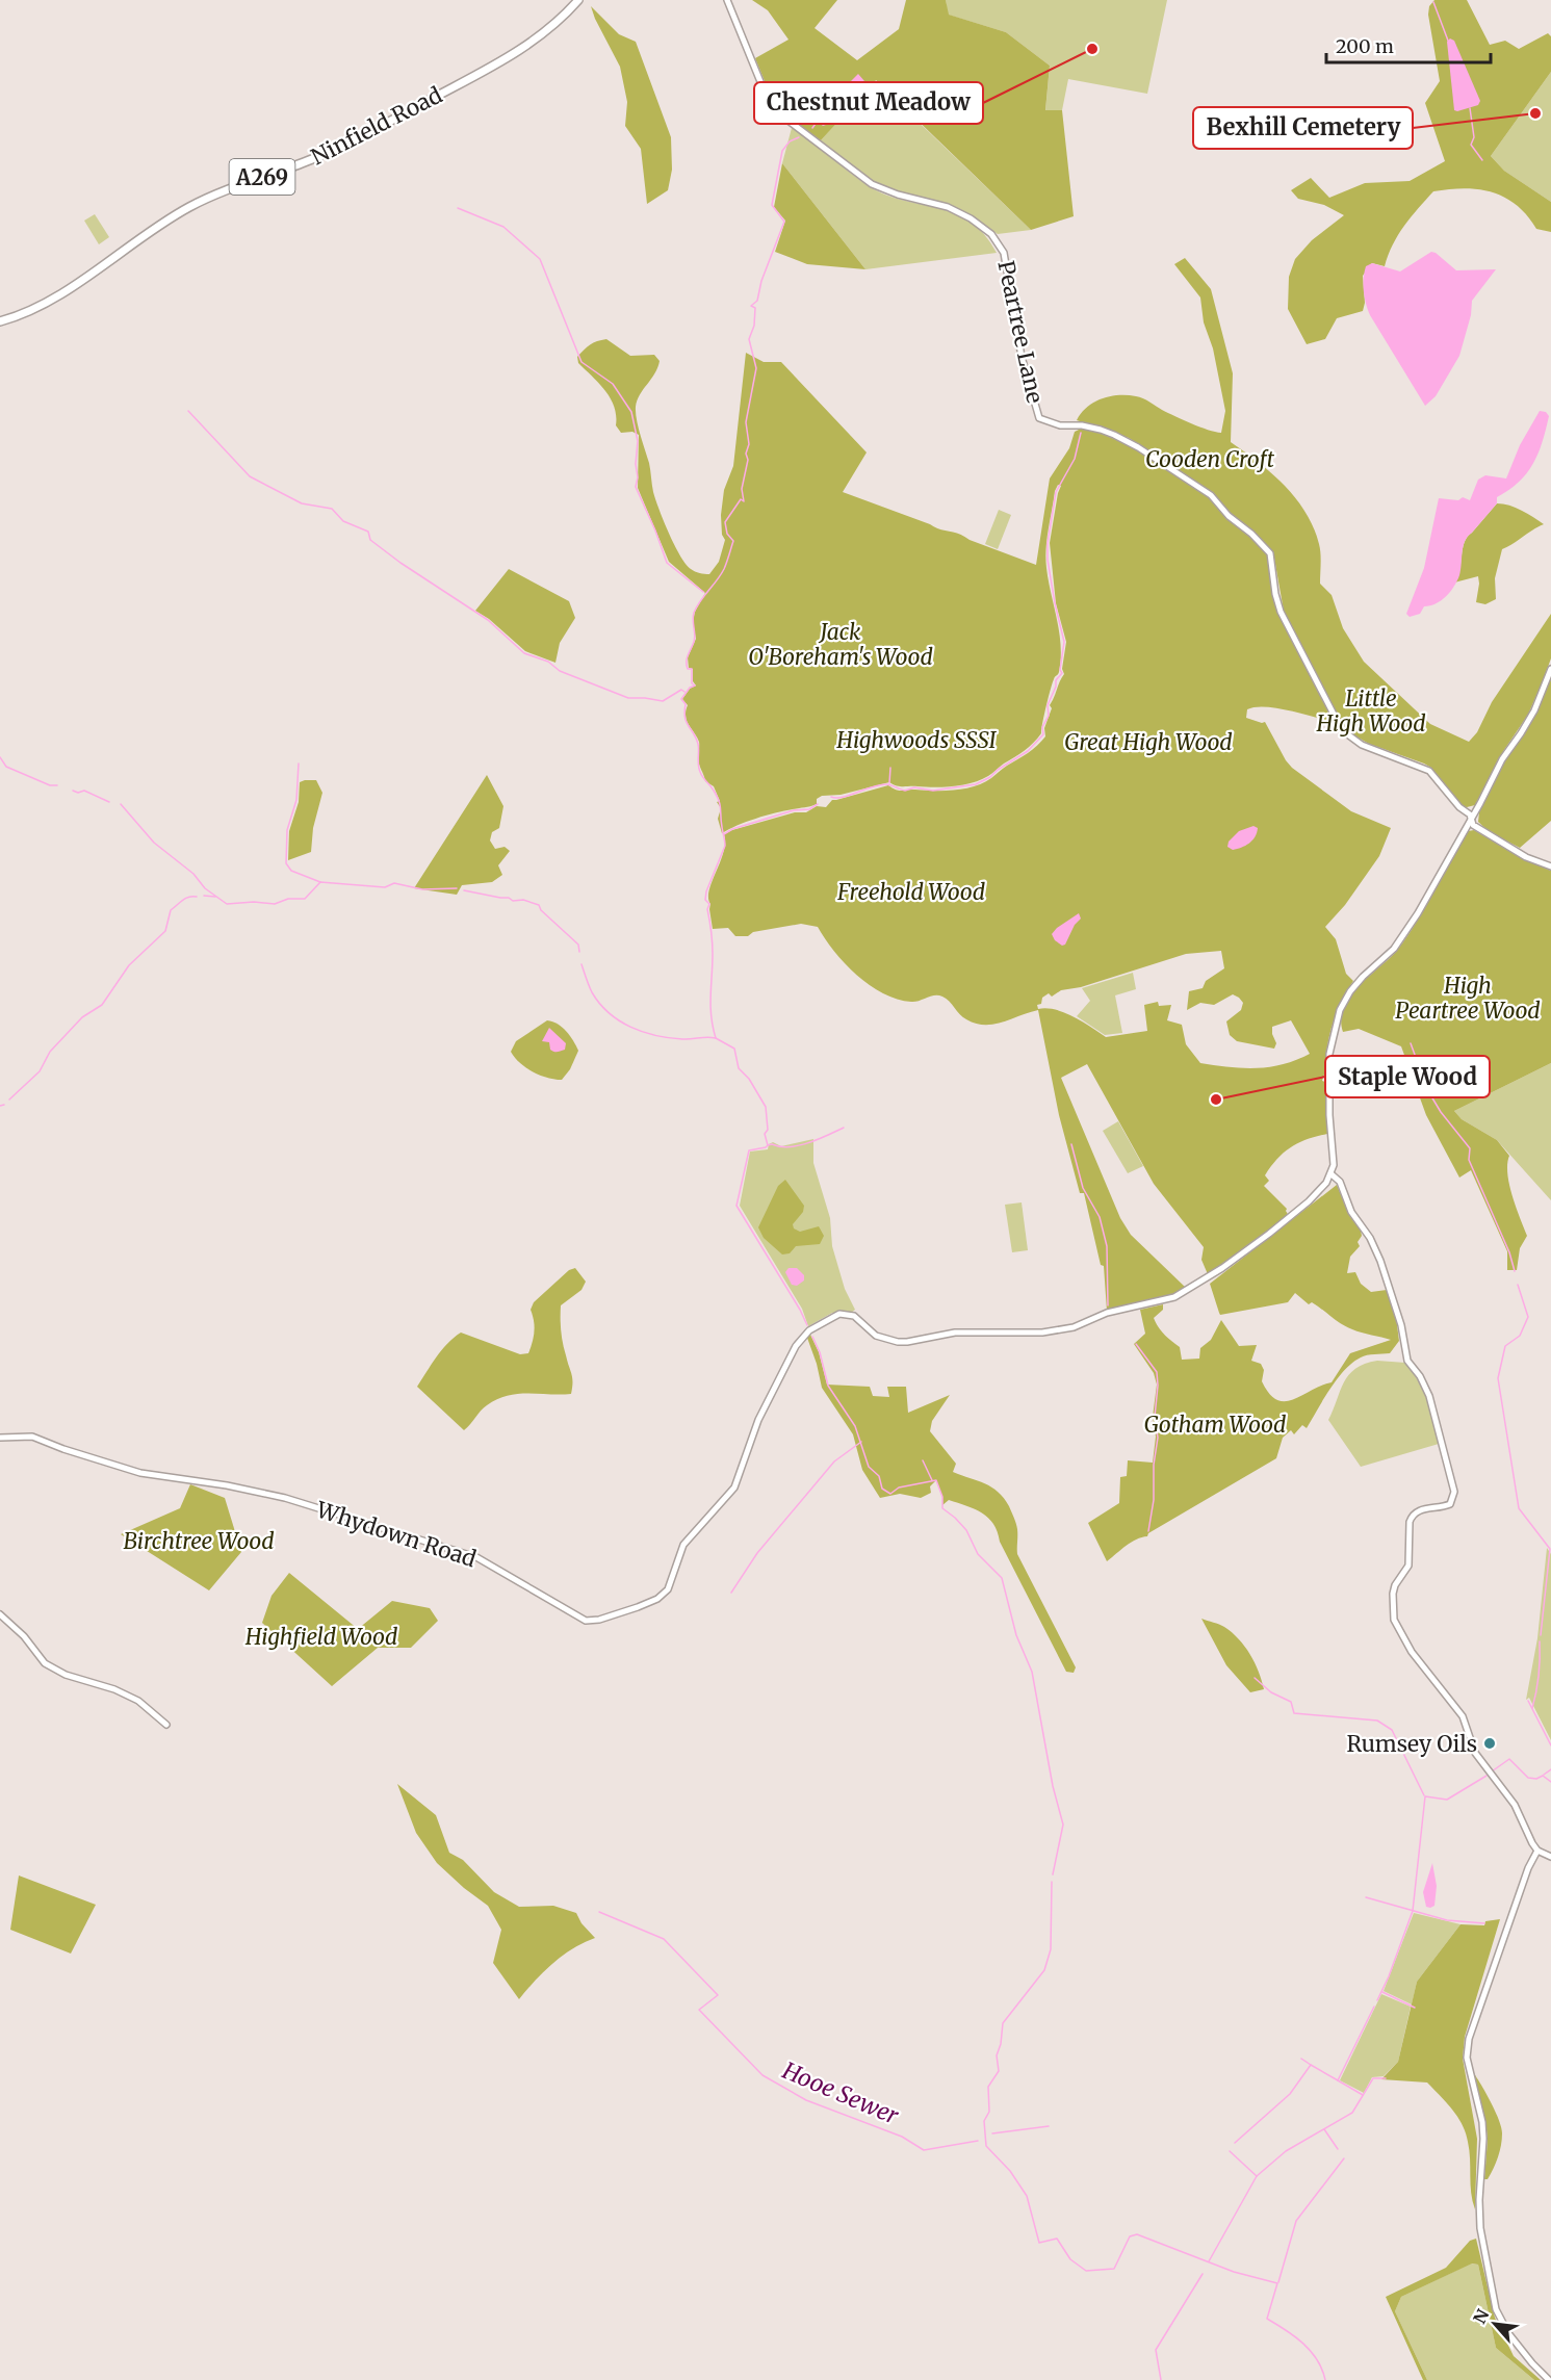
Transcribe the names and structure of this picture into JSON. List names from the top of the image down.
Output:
{
  "streets": {
    "main road": ["Ninfield Road", "A269"],
    "street": ["Peartree Lane", "Whydown Road"]
  },
  "water": ["Hooe Sewer"],
  "parks": [
    "Cooden Croft",
    "Jack O'Boreham's Wood",
    "Little High Wood",
    "Highwoods SSSI",
    "Great High Wood",
    "Freehold Wood",
    "High Peartree Wood",
    "Gotham Wood",
    "Birchtree Wood",
    "Highfield Wood"
  ],
  "places": [
    "Chestnut Meadow",
    "Bexhill Cemetery",
    "Staple Wood",
    "Rumsey Oils"
  ],
  "scale_bar": "200 m",
  "north": "top left"
}
